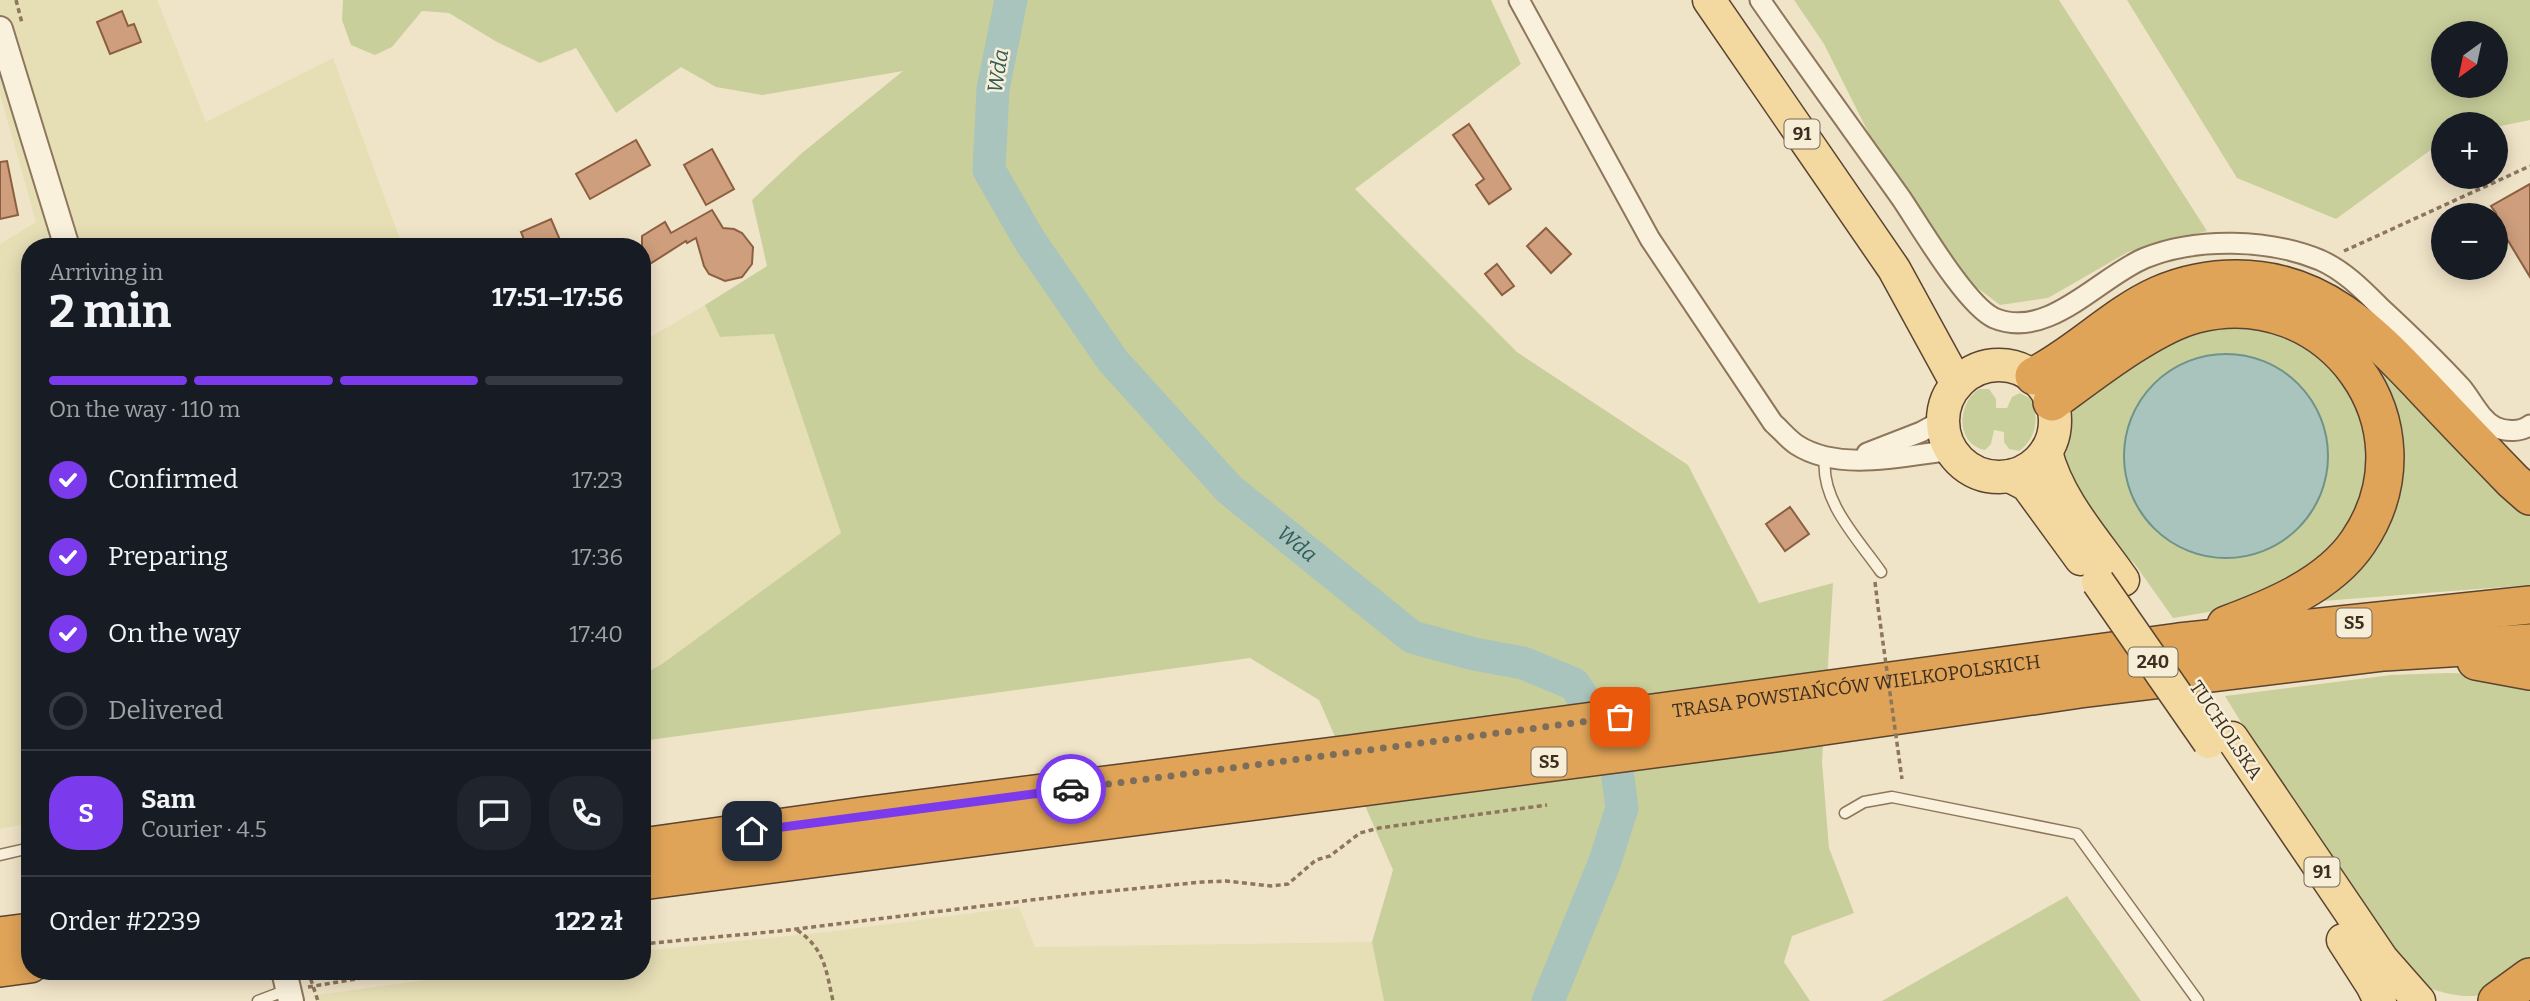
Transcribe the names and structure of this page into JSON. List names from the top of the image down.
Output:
{
  "streets": {
    "highway": ["S5", "TRASA POWSTAŃCÓW WIELKOPOLSKICH"],
    "main road": ["91", "TUCHOLSKA"]
  },
  "crossings": [
    ["91", "TUCHOLSKA"]
  ],
  "water": ["Wda"],
  "north": "bottom left",
  "page": {
    "map_buttons": ["+", "−"],
    "heading": ["2 min", "Arriving in", "17:51–17:56"],
    "panel": [
      "Sam",
      "Courier · 4.5",
      "Order #2239",
      "122 zł"
    ],
    "bar": "On the way · 110 m",
    "list": [
      ["Confirmed", "17:23"],
      ["Preparing", "17:36"],
      ["On the way", "17:40"],
      "Delivered"
    ],
    "round": "S"
  }
}
